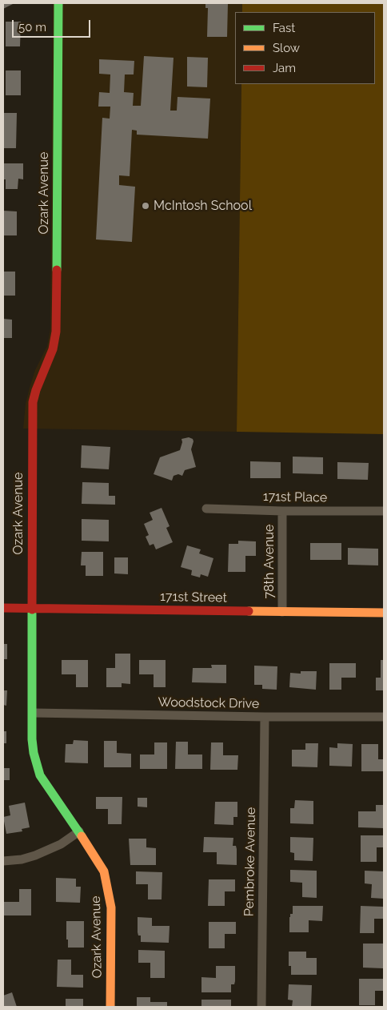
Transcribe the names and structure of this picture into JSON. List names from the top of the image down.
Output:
{
  "streets": {
    "street": [
      "Ozark Avenue",
      "171st Place",
      "78th Avenue",
      "171st Street",
      "Woodstock Drive",
      "Pembroke Avenue"
    ]
  },
  "crossings": [
    ["Ozark Avenue", "171st Street"],
    ["Ozark Avenue", "Woodstock Drive"],
    ["171st Place", "78th Avenue"],
    ["78th Avenue", "171st Street"],
    ["Woodstock Drive", "Pembroke Avenue"]
  ],
  "places": ["McIntosh School"],
  "legend": ["Fast", "Slow", "Jam"],
  "scale_bar": "50 m"
}
